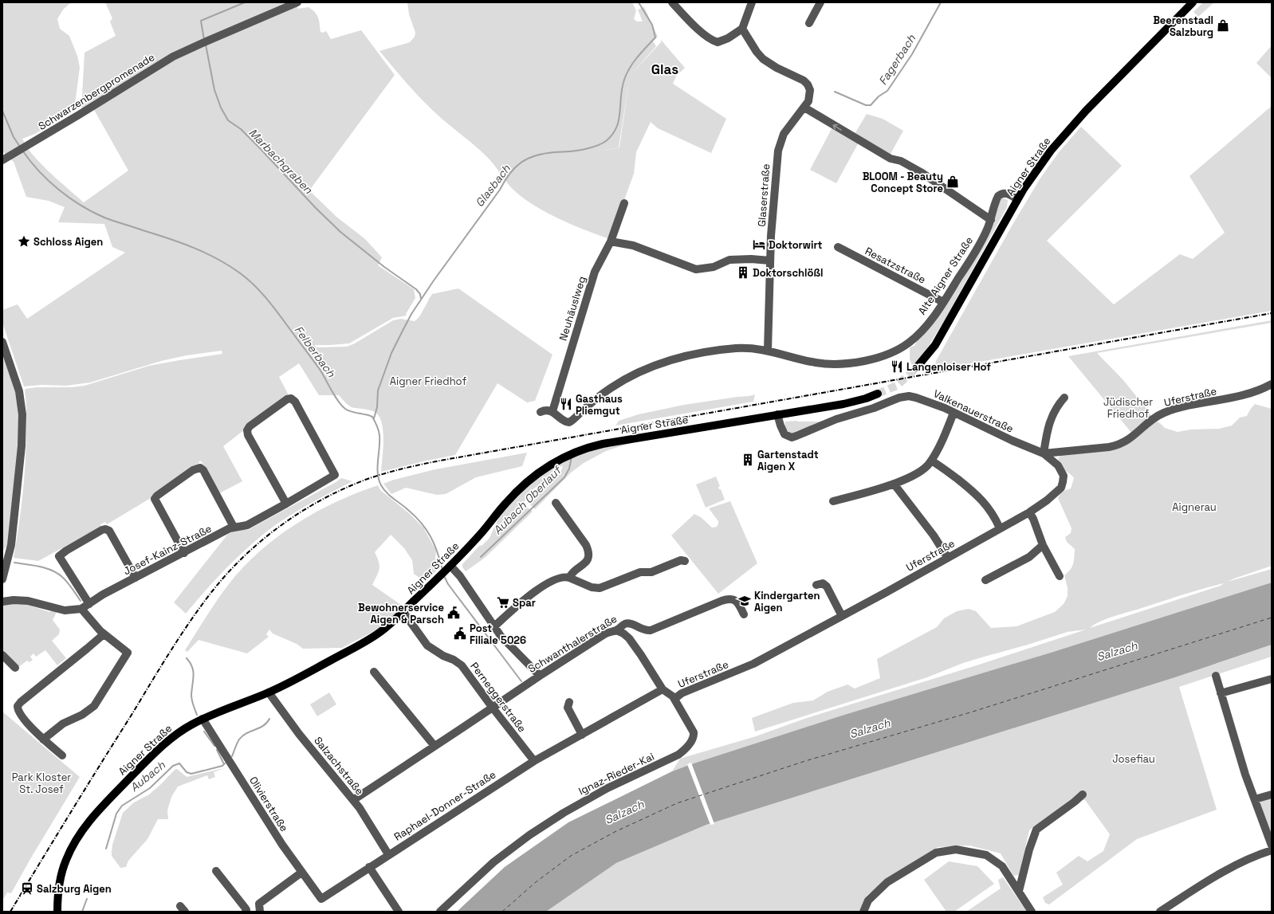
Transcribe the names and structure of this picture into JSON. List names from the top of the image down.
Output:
{
  "streets": {
    "main road": ["Aigner Straße"],
    "street": [
      "Schwarzenbergpromenade",
      "Glaserstraße",
      "Resatzstraße",
      "Alte Aigner Straße",
      "Neuhäuslweg",
      "Uferstraße",
      "Valkenauerstraße",
      "Josef-Kainz-Straße",
      "Schwanthalerstraße",
      "Perneggerstraße",
      "Salzachstraße",
      "Ignaz-Rieder-Kai",
      "Olivierstraße",
      "Raphael-Donner-Straße"
    ]
  },
  "crossings": [
    ["Aigner Straße", "Alte Aigner Straße"],
    ["Aigner Straße", "Valkenauerstraße"],
    ["Aigner Straße", "Perneggerstraße"],
    ["Aigner Straße", "Salzachstraße"],
    ["Aigner Straße", "Olivierstraße"],
    ["Glaserstraße", "Alte Aigner Straße"],
    ["Resatzstraße", "Alte Aigner Straße"],
    ["Alte Aigner Straße", "Neuhäuslweg"],
    ["Uferstraße", "Valkenauerstraße"],
    ["Uferstraße", "Ignaz-Rieder-Kai"],
    ["Schwanthalerstraße", "Perneggerstraße"],
    ["Schwanthalerstraße", "Salzachstraße"],
    ["Schwanthalerstraße", "Ignaz-Rieder-Kai"],
    ["Perneggerstraße", "Raphael-Donner-Straße"],
    ["Salzachstraße", "Raphael-Donner-Straße"],
    ["Ignaz-Rieder-Kai", "Raphael-Donner-Straße"],
    ["Olivierstraße", "Raphael-Donner-Straße"]
  ],
  "districts": ["Glas"],
  "water": [
    "Fagerbach",
    "Marbachgraben",
    "Glasbach",
    "Felberbach",
    "Aubach Oberlauf",
    "Salzach",
    "Aubach"
  ],
  "parks": [
    "Aigner Friedhof",
    "Jüdischer Friedhof",
    "Aignerau",
    "Josefiau",
    "Park Kloster St. Josef"
  ],
  "places": {
    "shop": ["Beerenstadl Salzburg", "BLOOM - Beauty Concept Store"],
    "place": ["Schloss Aigen"],
    "hotel": ["Doktorwirt"],
    "building": ["Doktorschlößl", "Gartenstadt Aigen X"],
    "restaurant": ["Langenloiser Hof", "Gasthaus Pliemgut"],
    "school or university": ["Kindergarten Aigen"],
    "supermarket": ["Spar"],
    "public building": ["Bewohnerservice Aigen & Parsch", "Post Filiale 5026"],
    "station": ["Salzburg Aigen"]
  }
}
